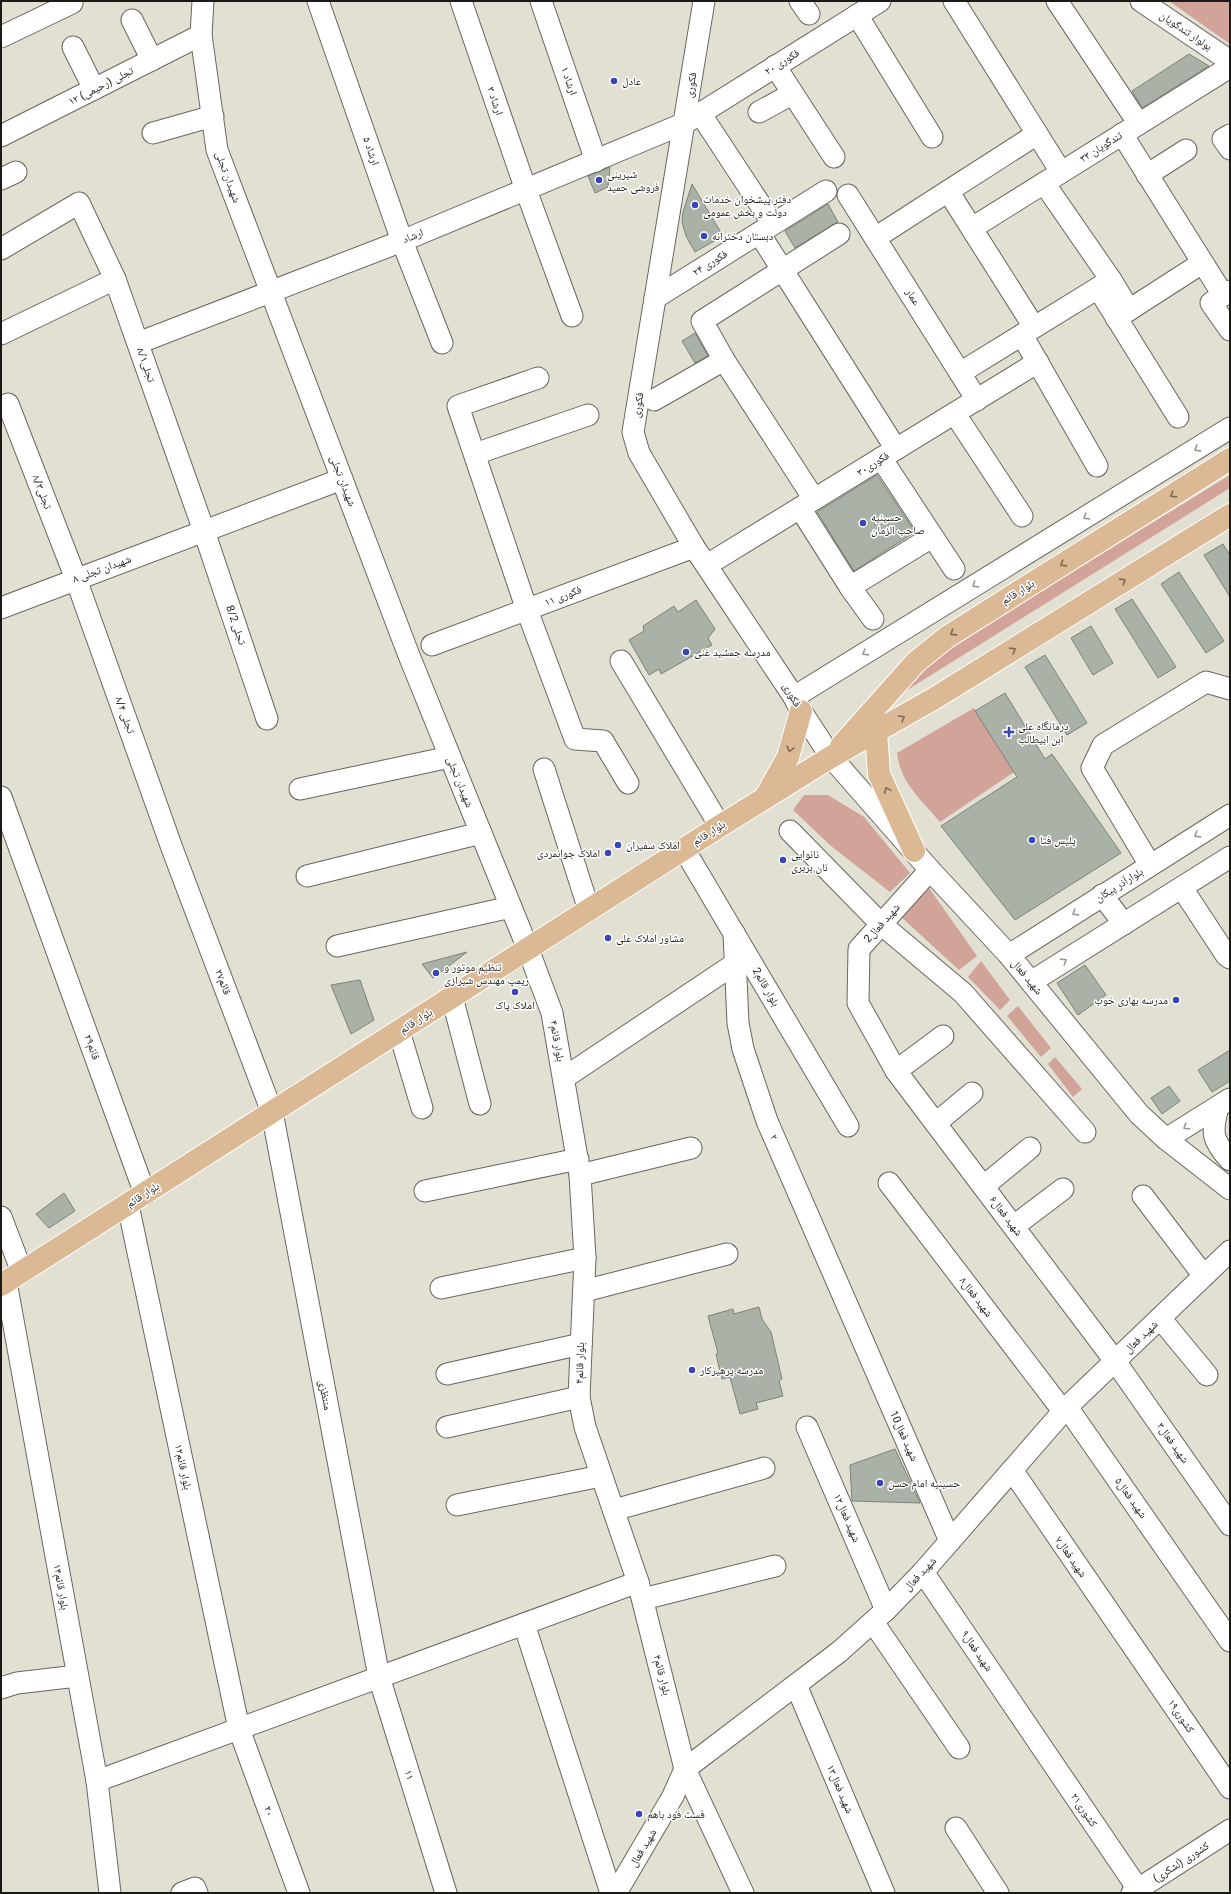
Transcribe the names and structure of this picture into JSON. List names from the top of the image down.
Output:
{
  "streets": {
    "main road": ["بلوار قائم"],
    "street": [
      "بولوار تندگویان",
      "فکوری ۲۰",
      "۱ ارشاد",
      "فکوری",
      "۱۲ تجلی (رحیمی)",
      "۳ ارشاد",
      "۳۳ تندگویان",
      "۵ ارشاد",
      "شهیدان تجلی",
      "ارشاد",
      "فکوری ۲۴",
      "عمار",
      "تجلی۸/۱",
      "فکوری۳۰",
      "تجلی۸/۳",
      "شهیدان تجلی ۸",
      "فکوری ۱۱",
      "8/2 تجلی",
      "۸/۴ تجلی",
      "بلوارآذر پیکان",
      "شهید فعال2",
      "شهید فعال",
      "قائم۲۷",
      "2بلوار قائم",
      "بلوار قائم۴",
      "قائم۲۹",
      "۲",
      "شهید فعال۶",
      "شهید فعال۸",
      "منتظزی",
      "10شهید فعال",
      "شهید فعال۳",
      "بلوار قائم۱۲",
      "شهید فعال۵",
      "شهید فعال۱۲",
      "شهید فعال۷",
      "بلوار قائم۱۴",
      "شهید فعال۹",
      "۱۹کشوری",
      "۱۱",
      "شهید فعال۱۳",
      "۲۱کشوری",
      "۲۰",
      "کشوری (لشکری)"
    ]
  },
  "crossings": [
    ["فکوری ۲۰", "فکوری"],
    ["فکوری ۲۰", "ارشاد"],
    ["۱ ارشاد", "ارشاد"],
    ["فکوری", "ارشاد"],
    ["فکوری", "فکوری ۲۴"],
    ["فکوری", "فکوری۳۰"],
    ["فکوری", "بلوار قائم"],
    ["فکوری", "فکوری ۱۱"],
    ["فکوری", "شهید فعال"],
    ["۱۲ تجلی (رحیمی)", "شهیدان تجلی"],
    ["۳ ارشاد", "ارشاد"],
    ["۵ ارشاد", "ارشاد"],
    ["شهیدان تجلی", "ارشاد"],
    ["شهیدان تجلی", "شهیدان تجلی ۸"],
    ["شهیدان تجلی", "بلوار قائم"],
    ["شهیدان تجلی", "بلوار قائم۴"],
    ["ارشاد", "تجلی۸/۱"],
    ["عمار", "فکوری۳۰"],
    ["تجلی۸/۱", "شهیدان تجلی ۸"],
    ["تجلی۸/۱", "8/2 تجلی"],
    ["تجلی۸/۳", "شهیدان تجلی ۸"],
    ["تجلی۸/۳", "۸/۴ تجلی"],
    ["شهیدان تجلی ۸", "8/2 تجلی"],
    ["شهیدان تجلی ۸", "۸/۴ تجلی"],
    ["بلوار قائم", "شهید فعال"],
    ["بلوار قائم", "قائم۲۷"],
    ["بلوار قائم", "2بلوار قائم"],
    ["بلوار قائم", "بلوار قائم۴"],
    ["بلوار قائم", "قائم۲۹"],
    ["بلوار قائم", "منتظزی"],
    ["بلوار قائم", "بلوار قائم۱۲"],
    ["بلوار قائم", "بلوار قائم۱۴"],
    ["۸/۴ تجلی", "قائم۲۷"],
    ["بلوارآذر پیکان", "شهید فعال"],
    ["شهید فعال2", "شهید فعال"],
    ["شهید فعال2", "شهید فعال۶"],
    ["شهید فعال", "بلوار قائم۴"],
    ["شهید فعال", "شهید فعال۶"],
    ["شهید فعال", "شهید فعال۸"],
    ["شهید فعال", "10شهید فعال"],
    ["شهید فعال", "شهید فعال۳"],
    ["شهید فعال", "شهید فعال۵"],
    ["شهید فعال", "شهید فعال۱۲"],
    ["شهید فعال", "شهید فعال۷"],
    ["شهید فعال", "شهید فعال۹"],
    ["شهید فعال", "شهید فعال۱۳"],
    ["قائم۲۷", "منتظزی"],
    ["2بلوار قائم", "۲"],
    ["قائم۲۹", "بلوار قائم۱۲"],
    ["۲", "10شهید فعال"],
    ["شهید فعال۶", "شهید فعال۳"],
    ["شهید فعال۸", "شهید فعال۵"],
    ["منتظزی", "۱۱"],
    ["بلوار قائم۱۲", "۲۰"],
    ["شهید فعال۷", "۱۹کشوری"],
    ["شهید فعال۹", "۲۱کشوری"],
    ["۲۱کشوری", "کشوری (لشکری)"]
  ],
  "places": {
    "other": [
      "عادل",
      "شیرینی فروشی حمید",
      "دفتر پیشخوان خدمات دولت و بخش عمومی",
      "دبستان دخترانه",
      "حسینیه صاحب الزمان",
      "مدرسه جمشید غنی",
      "پلیس فتا",
      "املاک سفیران",
      "املاک جوانمردی",
      "نانوایی نان بربری",
      "مشاور املاک علی",
      "تنظیم موتور و ریمپ مهندس شیرازی",
      "املاک پاک",
      "مدرسه بهاری خوب",
      "مدرسه پرهیزکار",
      "حسینیه امام حسن",
      "فست فود باهم"
    ],
    "health": ["درمانگاه علی ابن ابیطالب"]
  }
}
